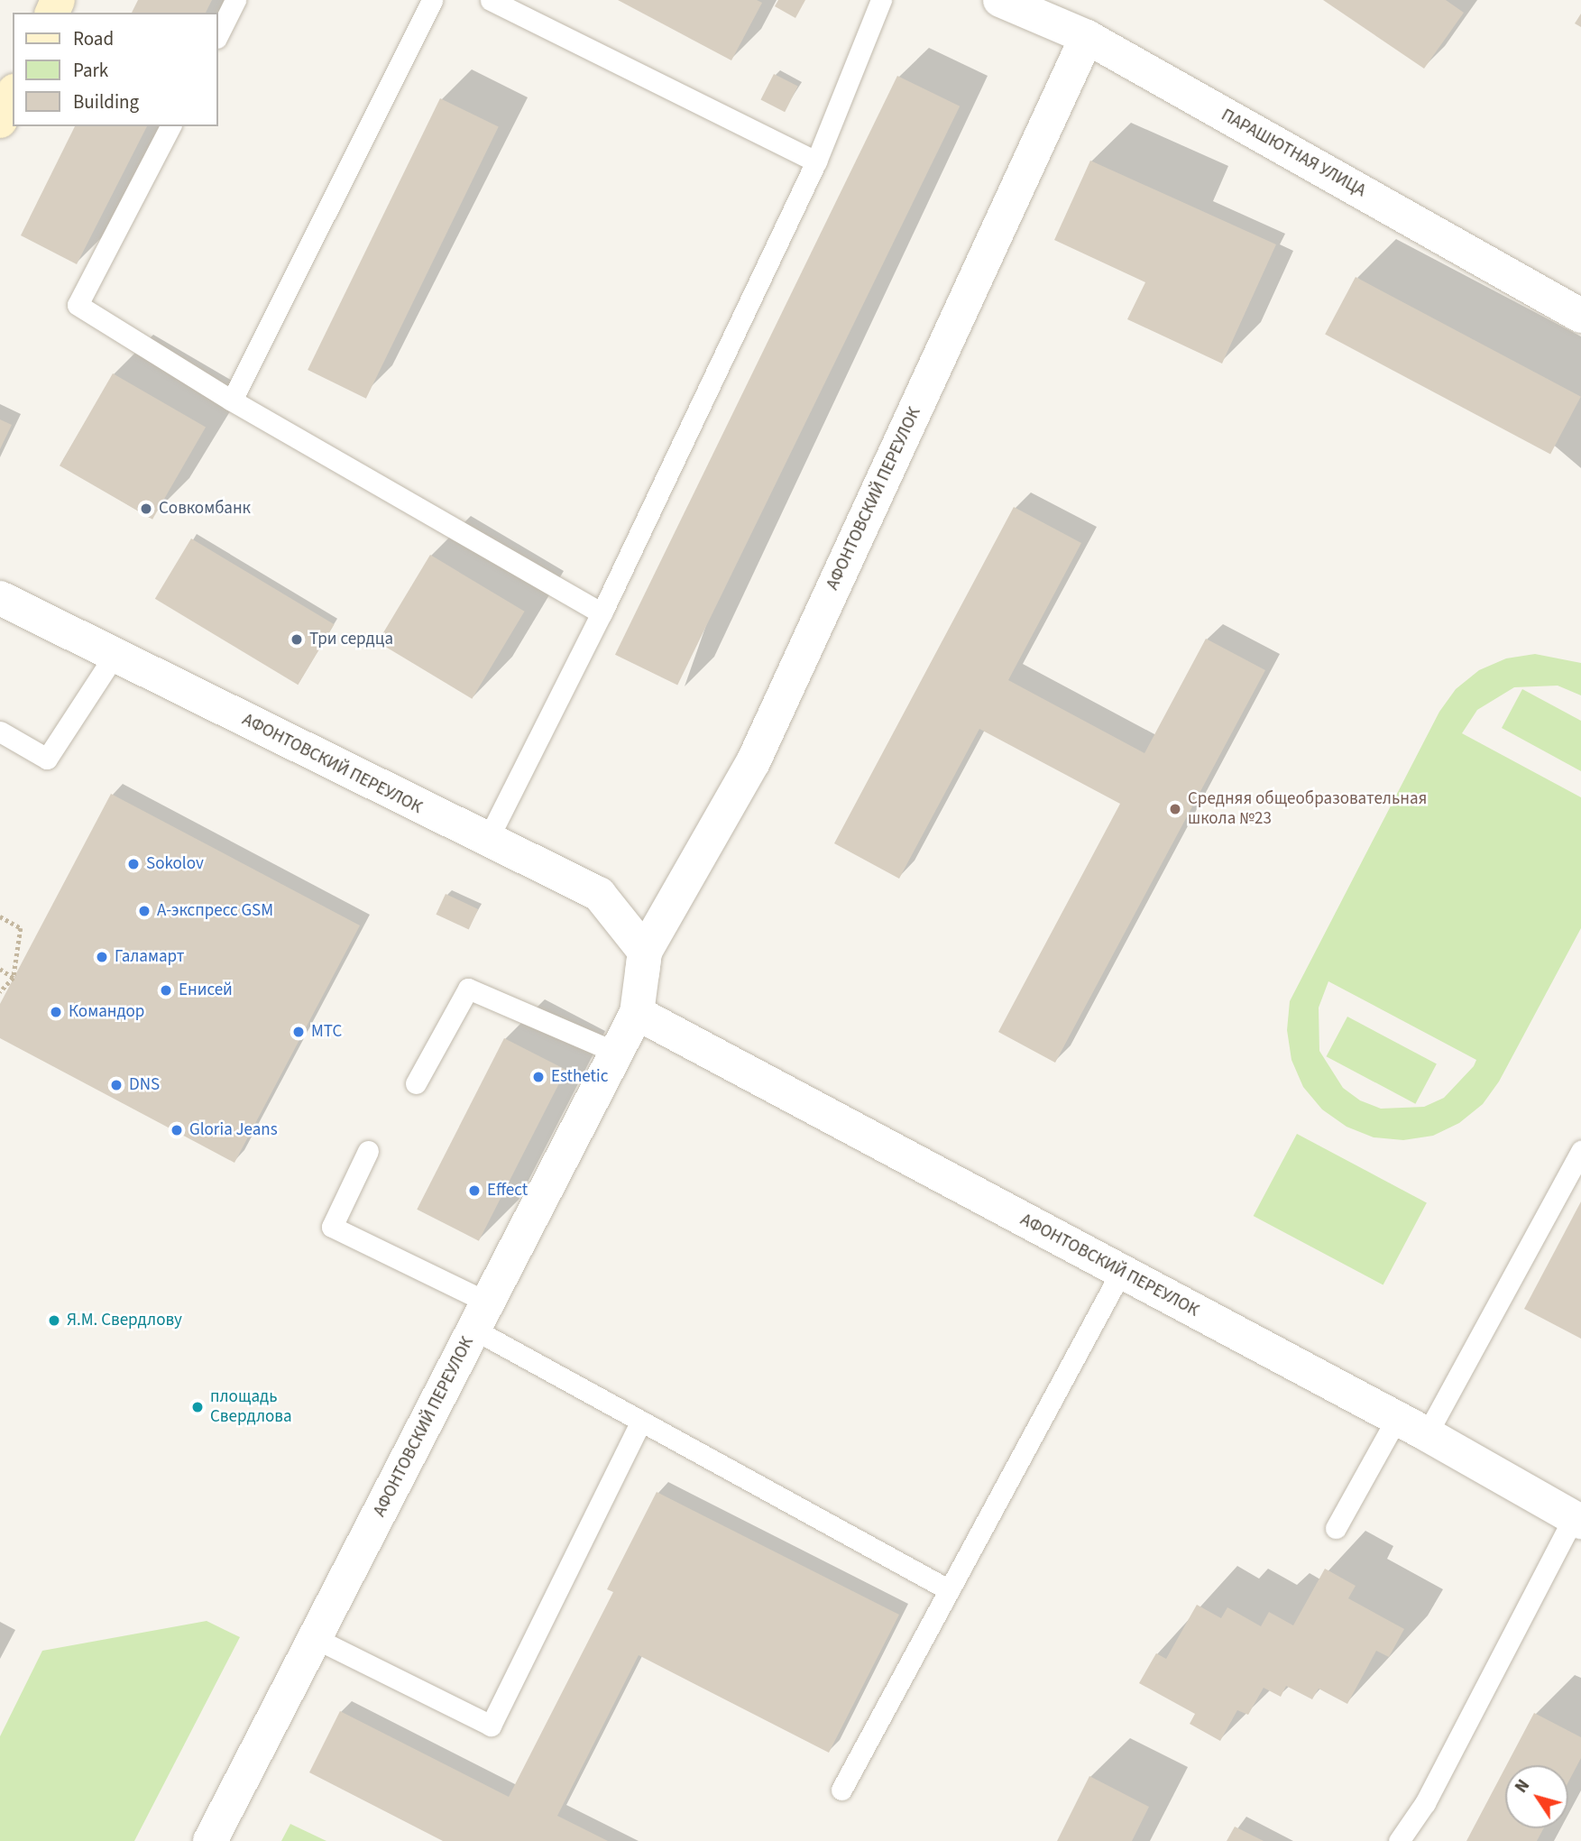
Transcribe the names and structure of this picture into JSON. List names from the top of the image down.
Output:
{
  "streets": {
    "street": ["ПАРАШЮТНАЯ УЛИЦА", "АФОНТОВСКИЙ ПЕРЕУЛОК"]
  },
  "crossings": [
    ["ПАРАШЮТНАЯ УЛИЦА", "АФОНТОВСКИЙ ПЕРЕУЛОК"]
  ],
  "places": [
    "Совкомбанк",
    "Три сердца",
    "Средняя общеобразовательная школа №23",
    "Sokolov",
    "А-экспресс GSM",
    "Галамарт",
    "Енисей",
    "Командор",
    "МТС",
    "Esthetic",
    "DNS",
    "Gloria Jeans",
    "Effect",
    "Я.М. Свердлову",
    "площадь Свердлова"
  ],
  "legend": ["Road", "Park", "Building"],
  "north": "top left"
}
